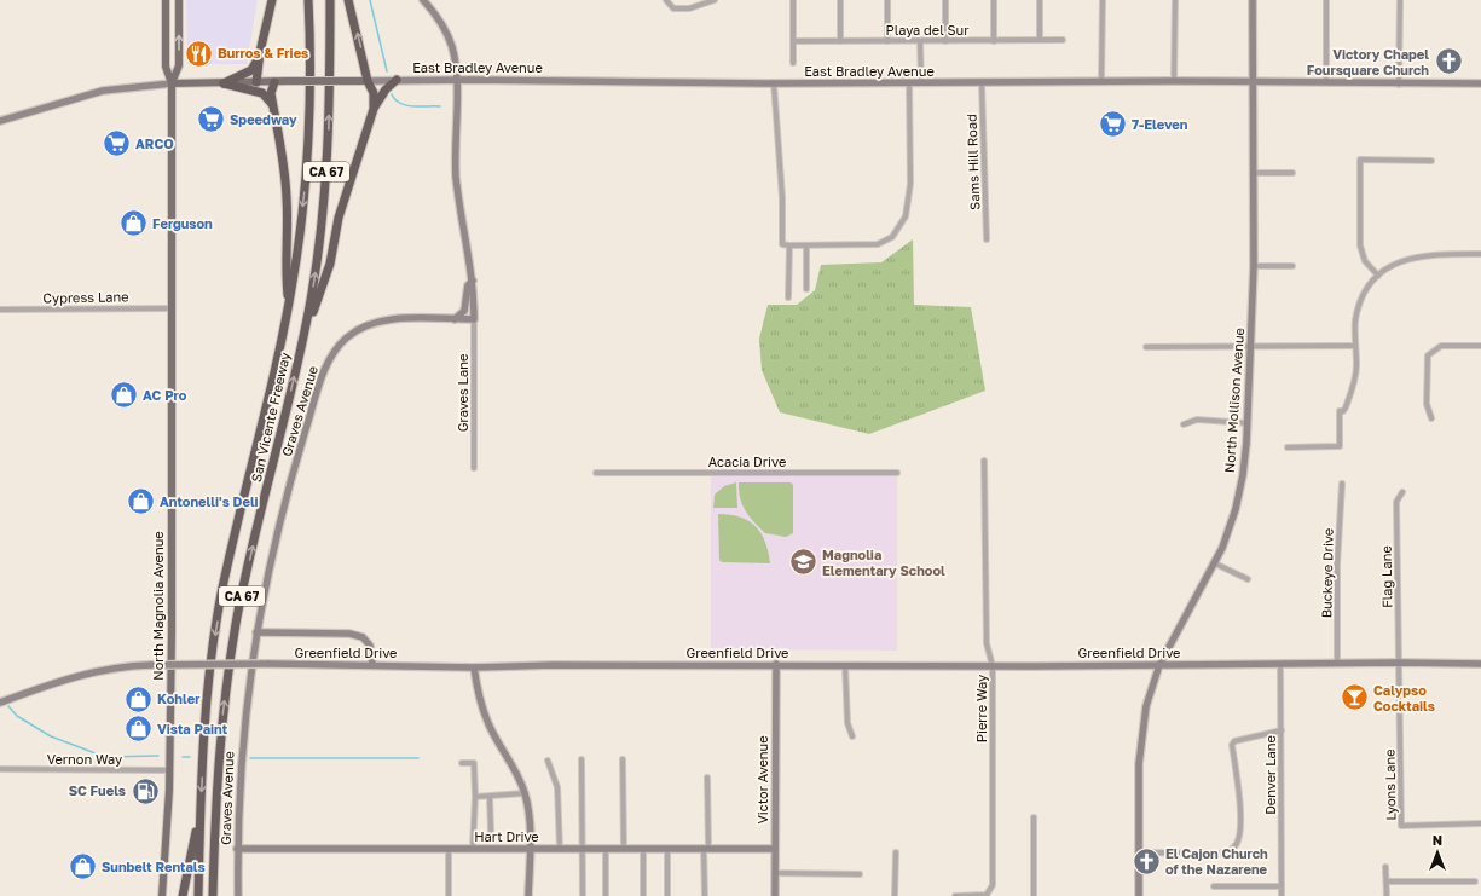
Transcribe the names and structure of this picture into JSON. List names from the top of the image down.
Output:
{
  "streets": {
    "highway": ["CA 67", "San Vicente Freeway"],
    "main road": [
      "East Bradley Avenue",
      "North Mollison Avenue",
      "Graves Avenue",
      "North Magnolia Avenue",
      "Greenfield Drive",
      "Victor Avenue",
      "Hart Drive"
    ],
    "street": [
      "Playa del Sur",
      "Sams Hill Road",
      "Cypress Lane",
      "Graves Lane",
      "Acacia Drive",
      "Buckeye Drive",
      "Flag Lane",
      "Pierre Way",
      "Vernon Way",
      "Denver Lane",
      "Lyons Lane"
    ]
  },
  "crossings": [
    ["East Bradley Avenue", "Sams Hill Road"],
    ["East Bradley Avenue", "North Mollison Avenue"],
    ["East Bradley Avenue", "North Magnolia Avenue"],
    ["Cypress Lane", "North Magnolia Avenue"],
    ["Graves Lane", "Graves Avenue"],
    ["North Mollison Avenue", "Greenfield Drive"],
    ["Graves Avenue", "Hart Drive"],
    ["Buckeye Drive", "Greenfield Drive"],
    ["Flag Lane", "Greenfield Drive"],
    ["Flag Lane", "Lyons Lane"],
    ["North Magnolia Avenue", "Vernon Way"],
    ["Greenfield Drive", "Pierre Way"],
    ["Greenfield Drive", "Denver Lane"],
    ["Greenfield Drive", "Victor Avenue"],
    ["Greenfield Drive", "Lyons Lane"],
    ["Victor Avenue", "Hart Drive"]
  ],
  "places": {
    "restaurant": ["Burros & Fries"],
    "church": ["Victory Chapel Foursquare Church", "El Cajon Church of the Nazarene"],
    "supermarket": ["Speedway", "7-Eleven", "ARCO"],
    "shop": [
      "Ferguson",
      "AC Pro",
      "Antonelli's Deli",
      "Kohler",
      "Vista Paint",
      "Sunbelt Rentals"
    ],
    "school or university": ["Magnolia Elementary School"],
    "bar": ["Calypso Cocktails"],
    "fuel station": ["SC Fuels"]
  },
  "north": "top"
}
